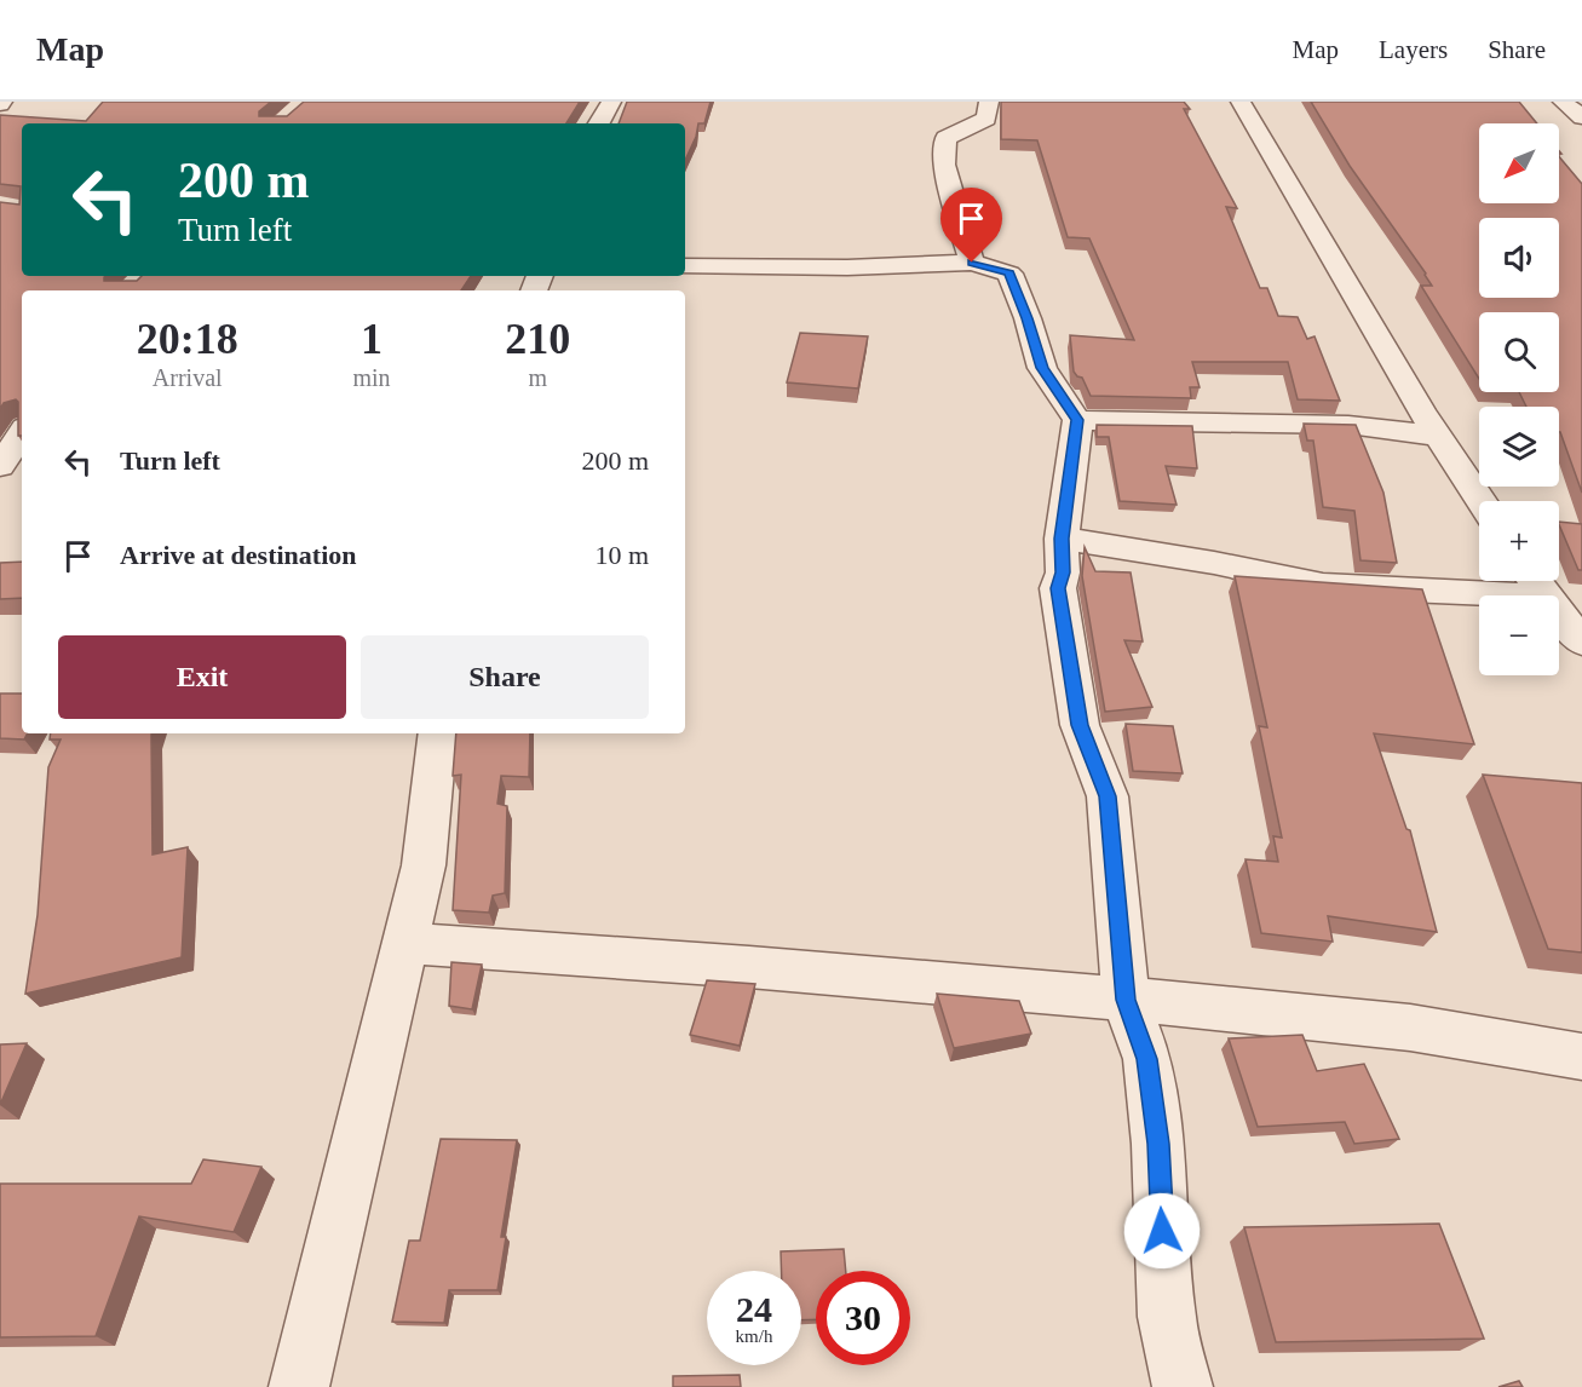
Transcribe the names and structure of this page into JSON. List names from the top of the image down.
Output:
{
  "north": "bottom left",
  "page": {
    "header": "Map",
    "nav": ["Map", "Layers", "Share"],
    "map_buttons": ["+", "−"],
    "turn": ["200 m", "Turn left"],
    "eta": [
      "20:18",
      "Arrival",
      "1",
      "min",
      "210",
      "m"
    ],
    "list": [
      {
        "name": "Turn left",
        "value": "200 m"
      },
      {
        "name": "Arrive at destination",
        "value": "10 m"
      }
    ],
    "buttons": ["Exit", "Share"],
    "speed": "24 km/h",
    "limit": "30"
  }
}
